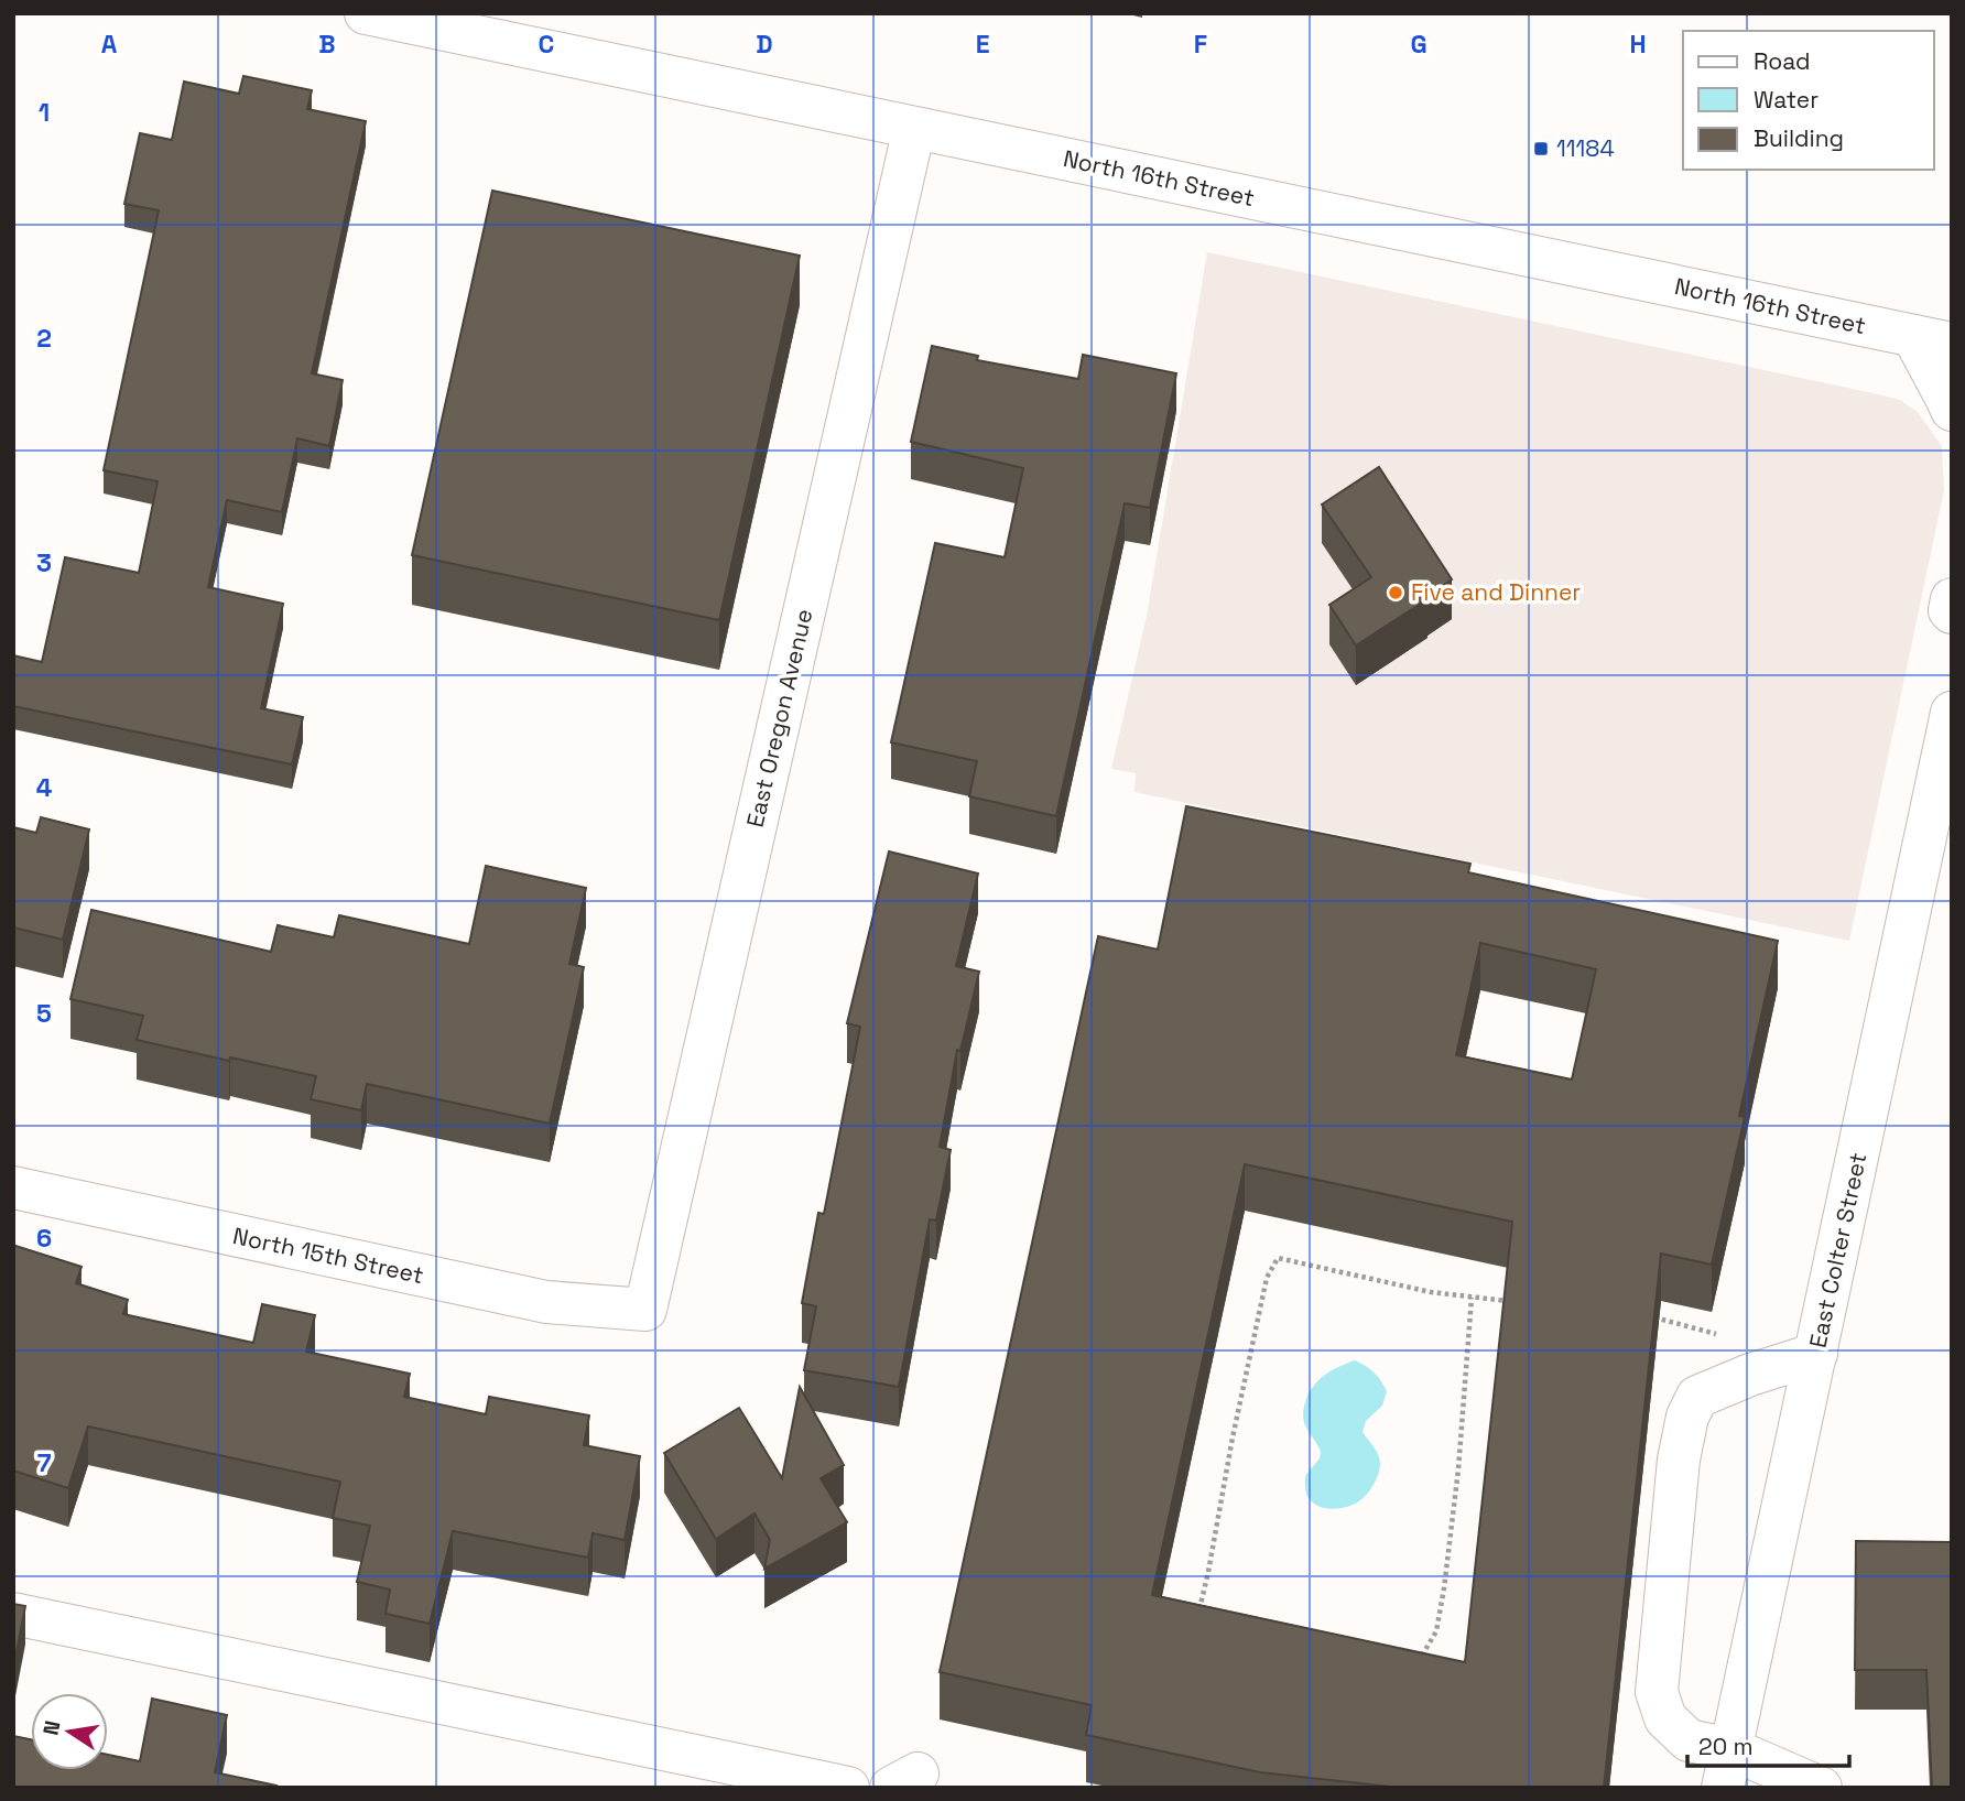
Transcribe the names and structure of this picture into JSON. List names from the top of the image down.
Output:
{
  "streets": {
    "street": [
      "North 16th Street",
      "East Oregon Avenue",
      "East Colter Street",
      "North 15th Street"
    ]
  },
  "crossings": [
    ["North 16th Street", "East Oregon Avenue"],
    ["East Oregon Avenue", "North 15th Street"]
  ],
  "places": {
    "transit": ["11184"],
    "other": ["Five and Dinner"]
  },
  "legend": ["Road", "Water", "Building"],
  "scale_bar": "20 m",
  "north": "left",
  "grid": {
    "columns": [
      "A",
      "B",
      "C",
      "D",
      "E",
      "F",
      "G",
      "H"
    ],
    "rows": [
      "1",
      "2",
      "3",
      "4",
      "5",
      "6",
      "7"
    ]
  }
}
